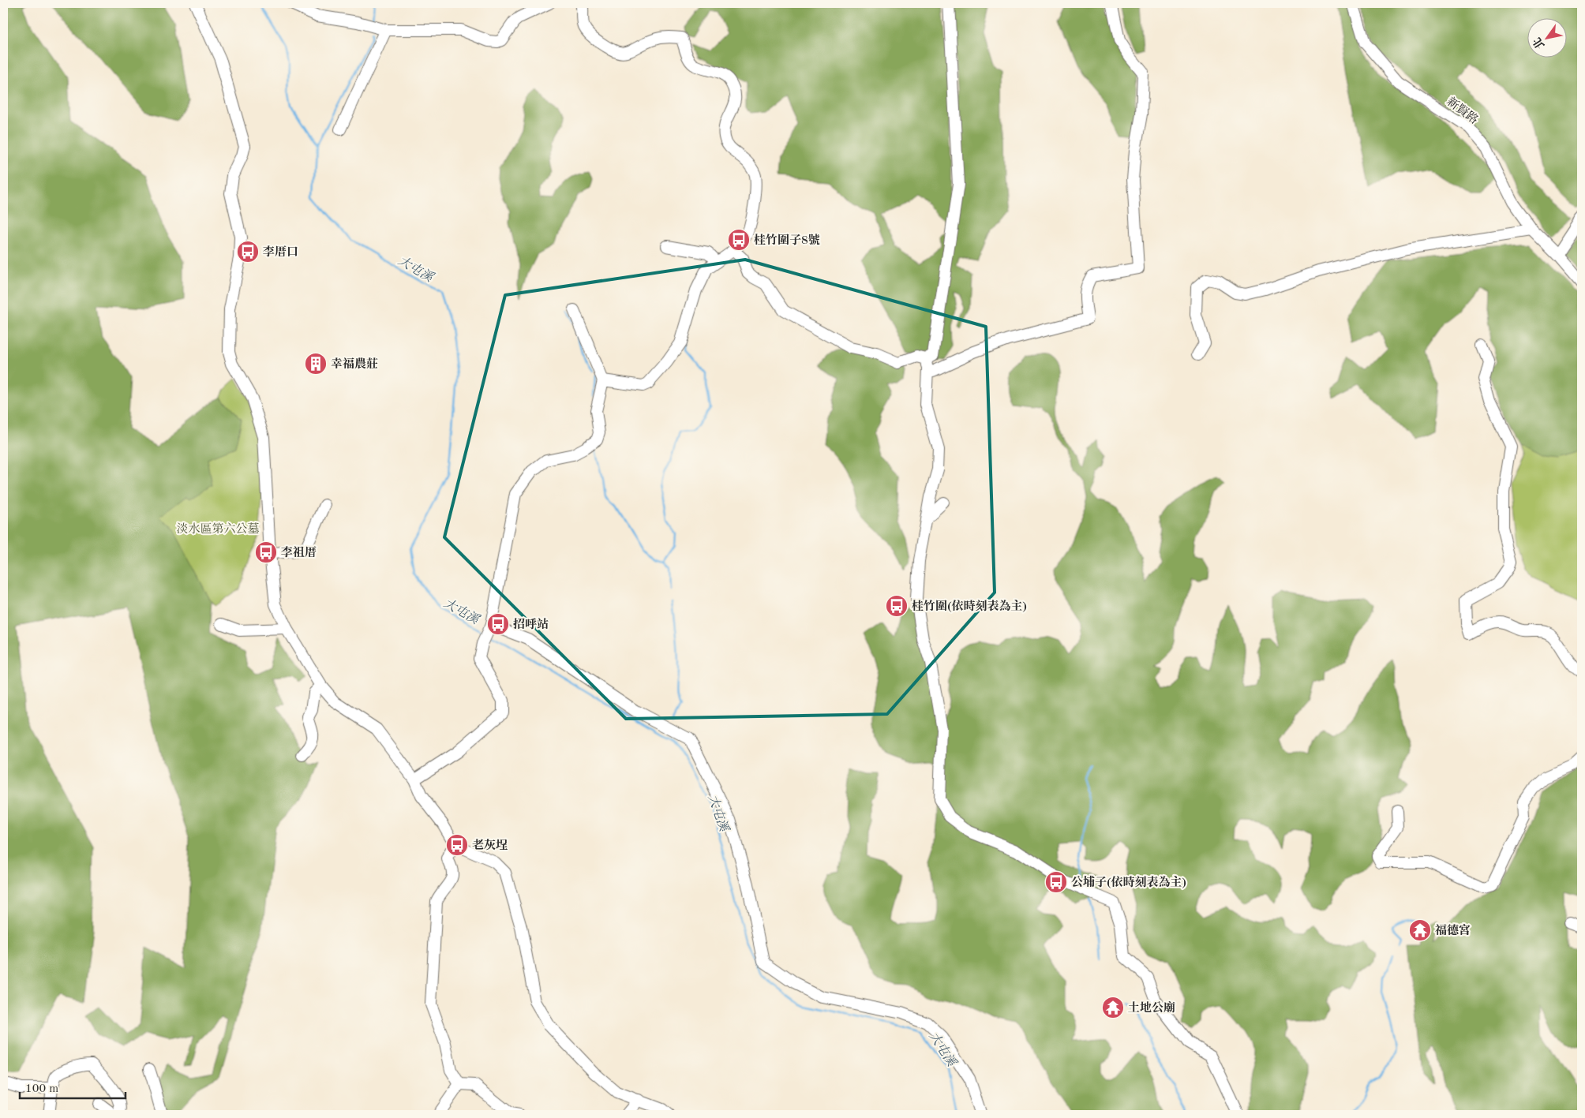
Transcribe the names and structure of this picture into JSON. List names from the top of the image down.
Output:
{
  "streets": {
    "street": ["新賢路"]
  },
  "water": ["大屯溪"],
  "parks": ["淡水區第六公墓"],
  "places": {
    "bus stop": [
      "桂竹圍子8號",
      "李厝口",
      "李祖厝",
      "桂竹圍(依時刻表為主)",
      "招呼站",
      "老灰埕",
      "公埔子(依時刻表為主)"
    ],
    "building": ["幸福農莊"],
    "temple": ["福德宮", "土地公廟"]
  },
  "scale_bar": "100 m",
  "north": "bottom left"
}
